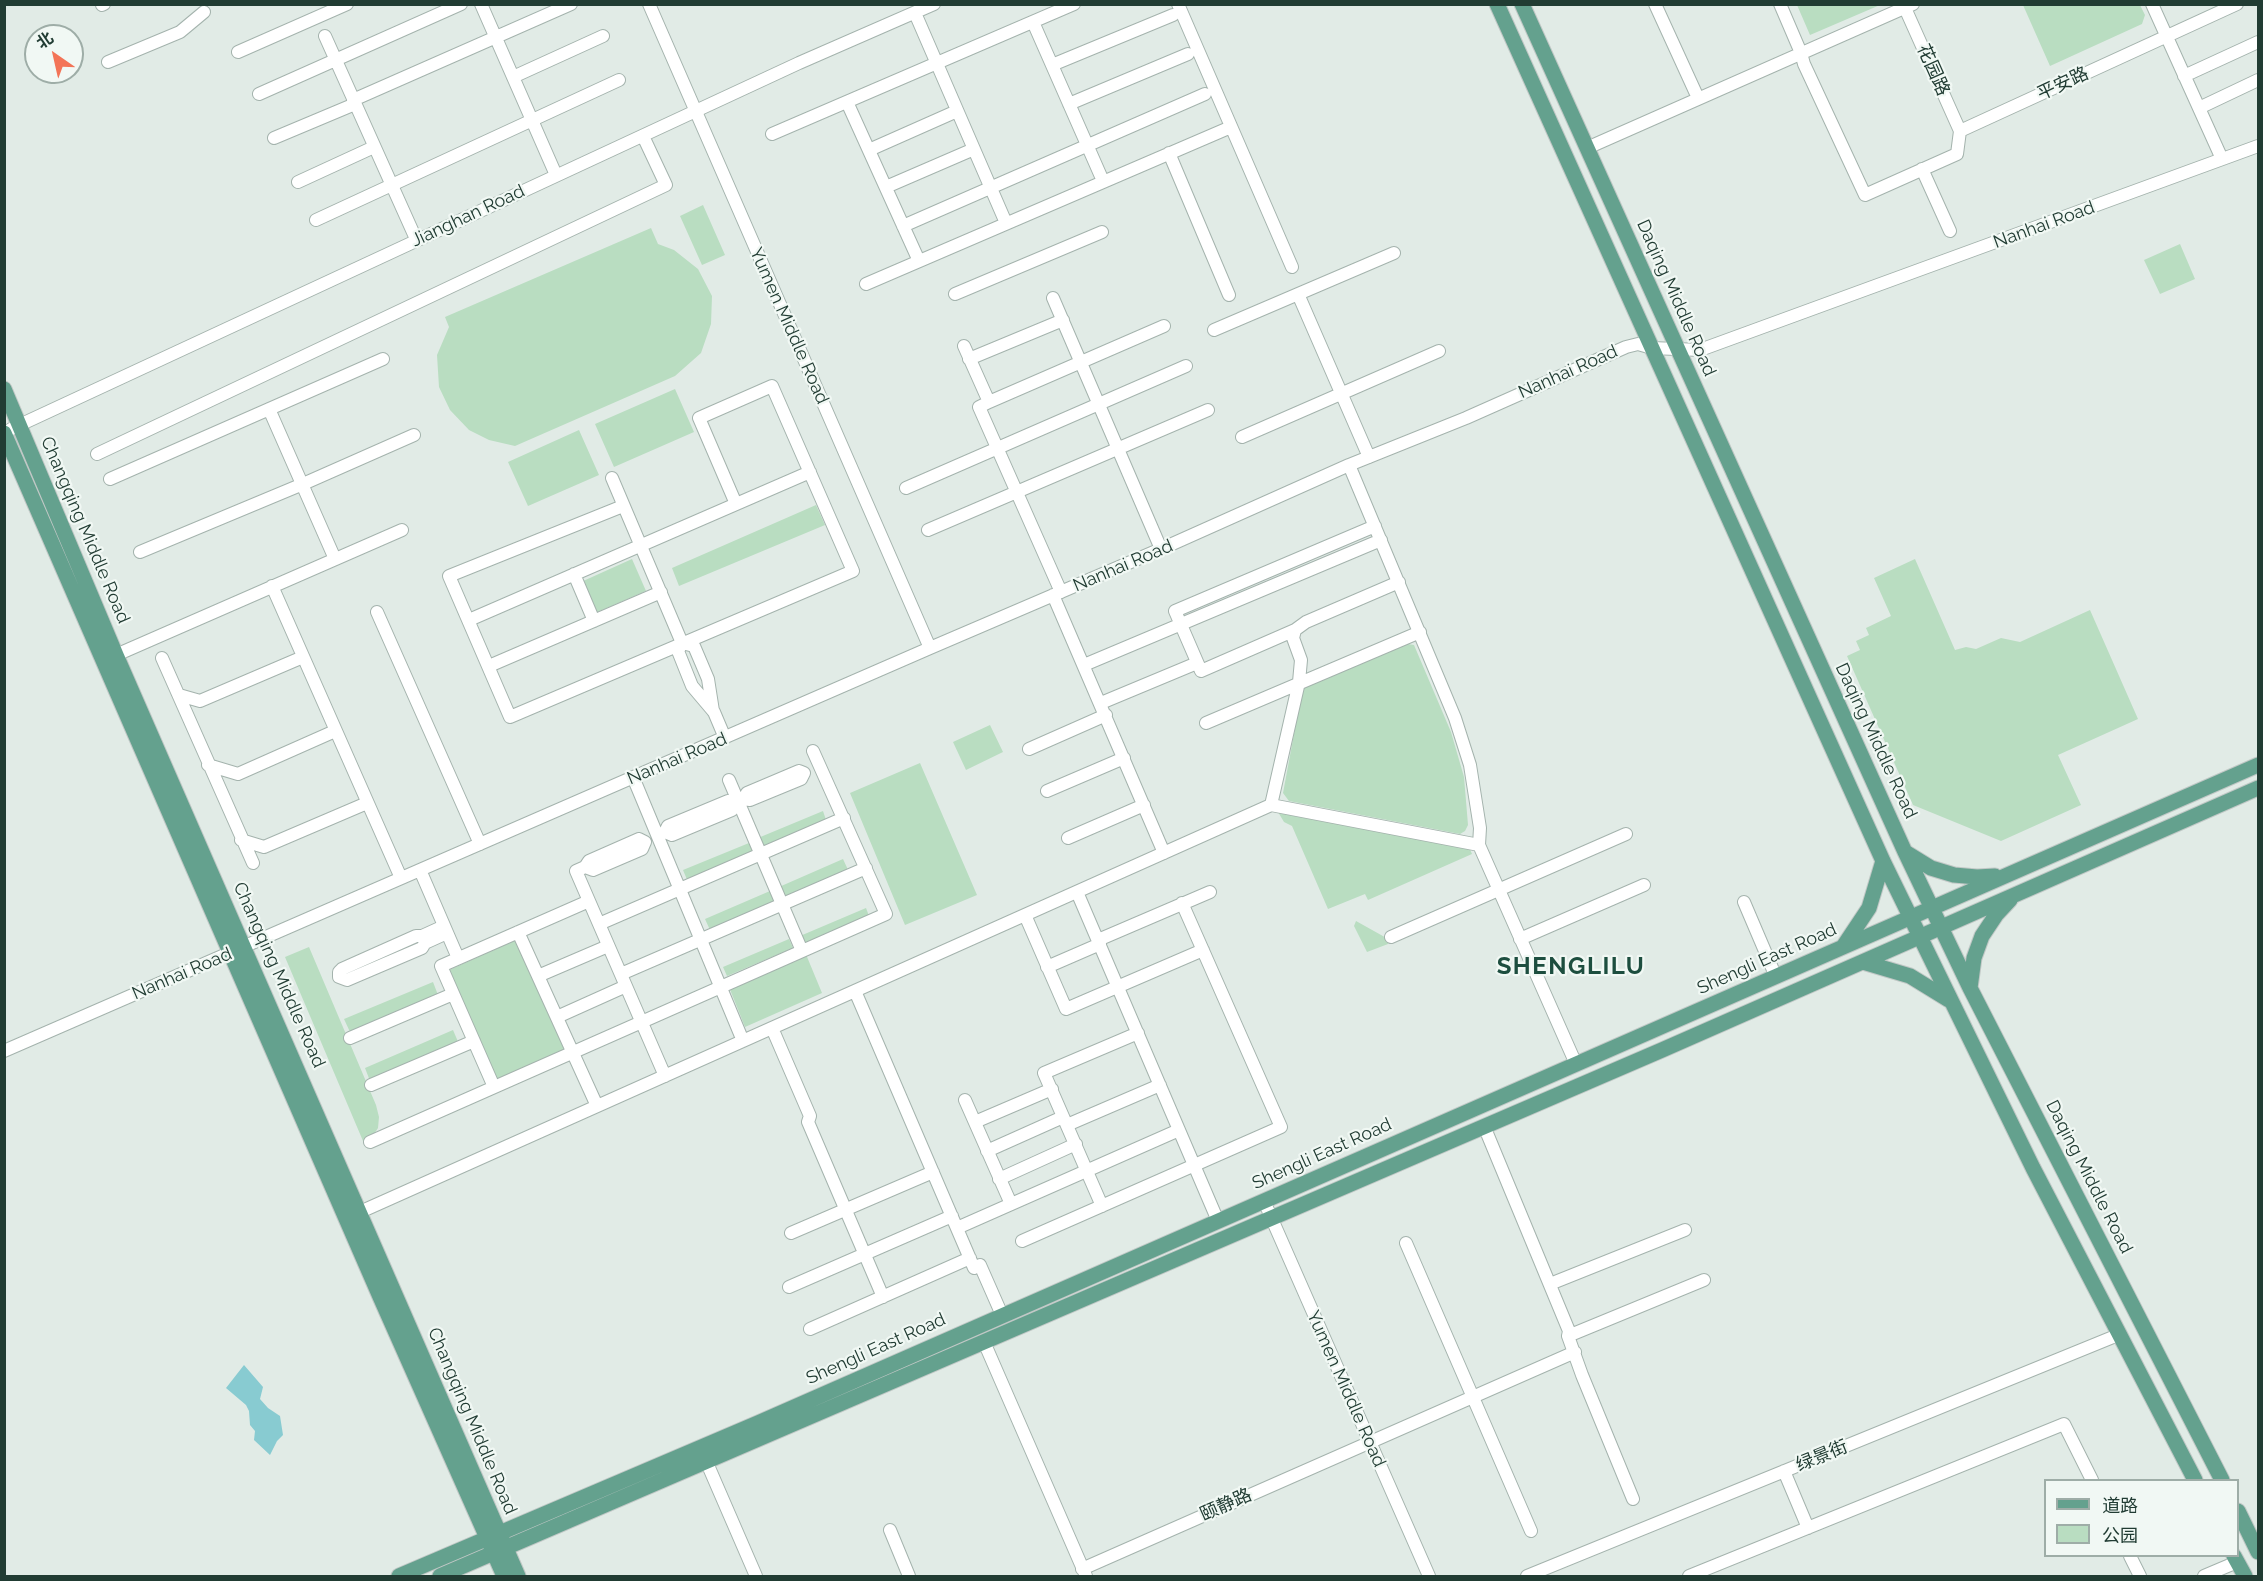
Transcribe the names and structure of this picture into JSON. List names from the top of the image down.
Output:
{
  "streets": {
    "main road": ["Daqing Middle Road", "Changqing Middle Road", "Shengli East Road"],
    "street": [
      "花园路",
      "平安路",
      "Jianghan Road",
      "Nanhai Road",
      "Yumen Middle Road",
      "绿景街",
      "颐静路"
    ]
  },
  "crossings": [
    ["花园路", "平安路"],
    ["Jianghan Road", "Yumen Middle Road"],
    ["Jianghan Road", "Changqing Middle Road"],
    ["Nanhai Road", "Daqing Middle Road"],
    ["Nanhai Road", "Yumen Middle Road"],
    ["Nanhai Road", "Changqing Middle Road"],
    ["Daqing Middle Road", "Shengli East Road"],
    ["Yumen Middle Road", "Shengli East Road"],
    ["Yumen Middle Road", "颐静路"],
    ["Changqing Middle Road", "Shengli East Road"]
  ],
  "districts": ["SHENGLILU"],
  "legend": ["道路", "公园"],
  "north": "top left"
}
